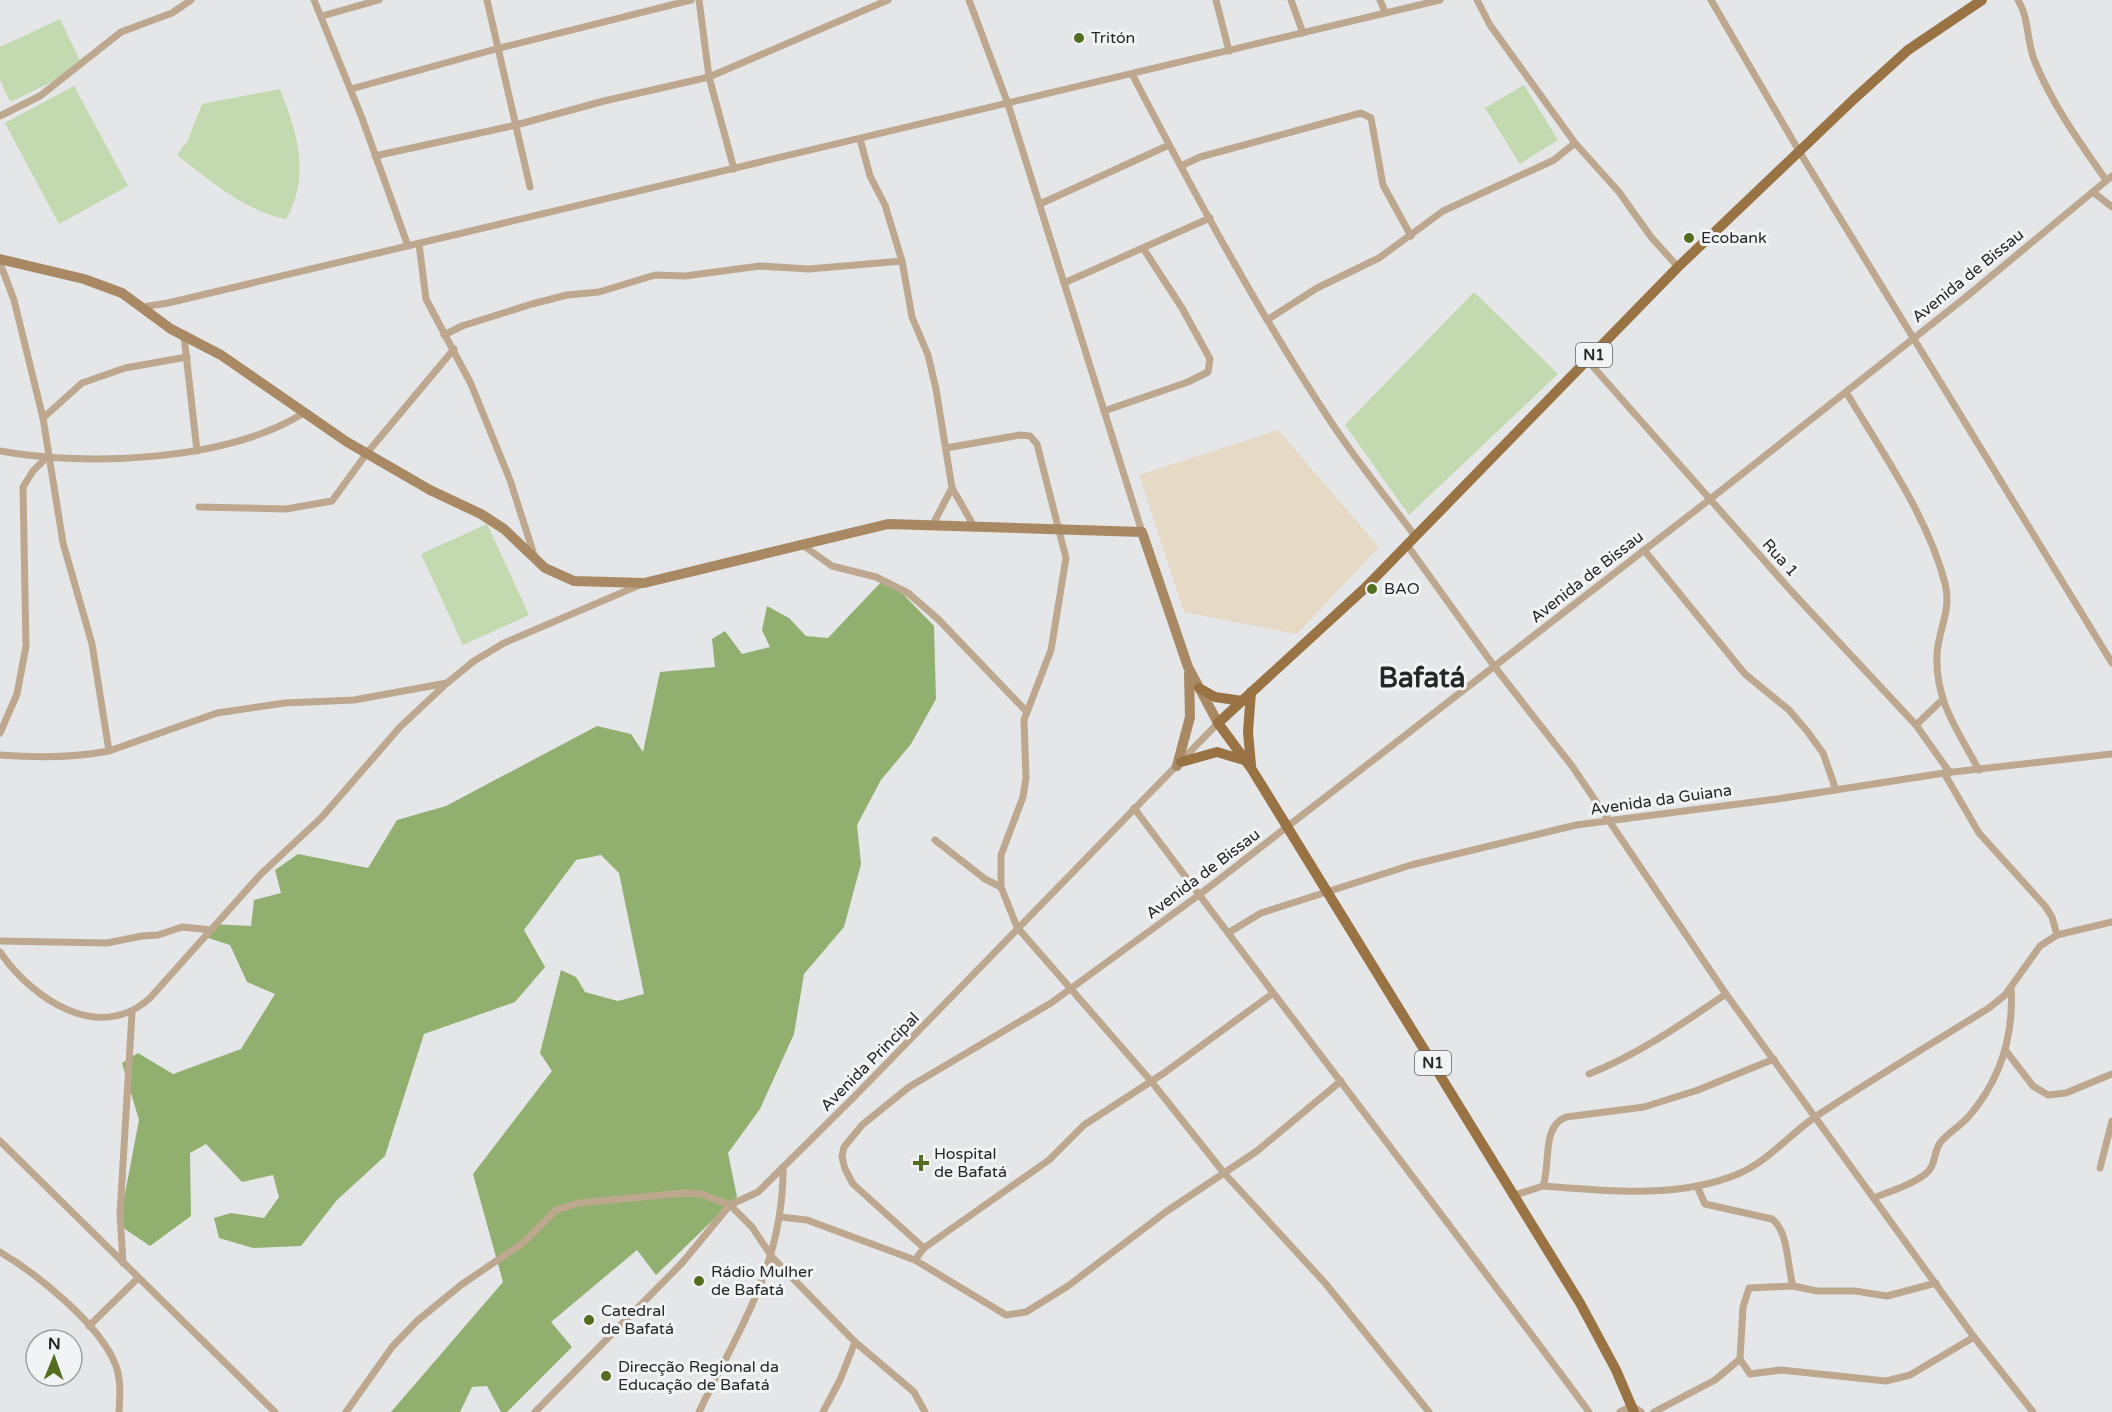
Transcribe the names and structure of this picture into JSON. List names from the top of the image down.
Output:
{
  "streets": {
    "main road": ["N1"],
    "street": [
      "Avenida de Bissau",
      "Rua 1",
      "Avenida da Guiana",
      "Avenida Principal"
    ]
  },
  "crossings": [
    ["Avenida de Bissau", "N1"],
    ["Avenida de Bissau", "Rua 1"],
    ["N1", "Rua 1"],
    ["N1", "Avenida da Guiana"],
    ["N1", "Avenida Principal"],
    ["Rua 1", "Avenida da Guiana"]
  ],
  "districts": ["Bafatá"],
  "places": {
    "other": [
      "Tritón",
      "Ecobank",
      "BAO",
      "Rádio Mulher de Bafatá",
      "Catedral de Bafatá",
      "Direcção Regional da Educação de Bafatá"
    ],
    "health": ["Hospital de Bafatá"]
  },
  "north": "top"
}
